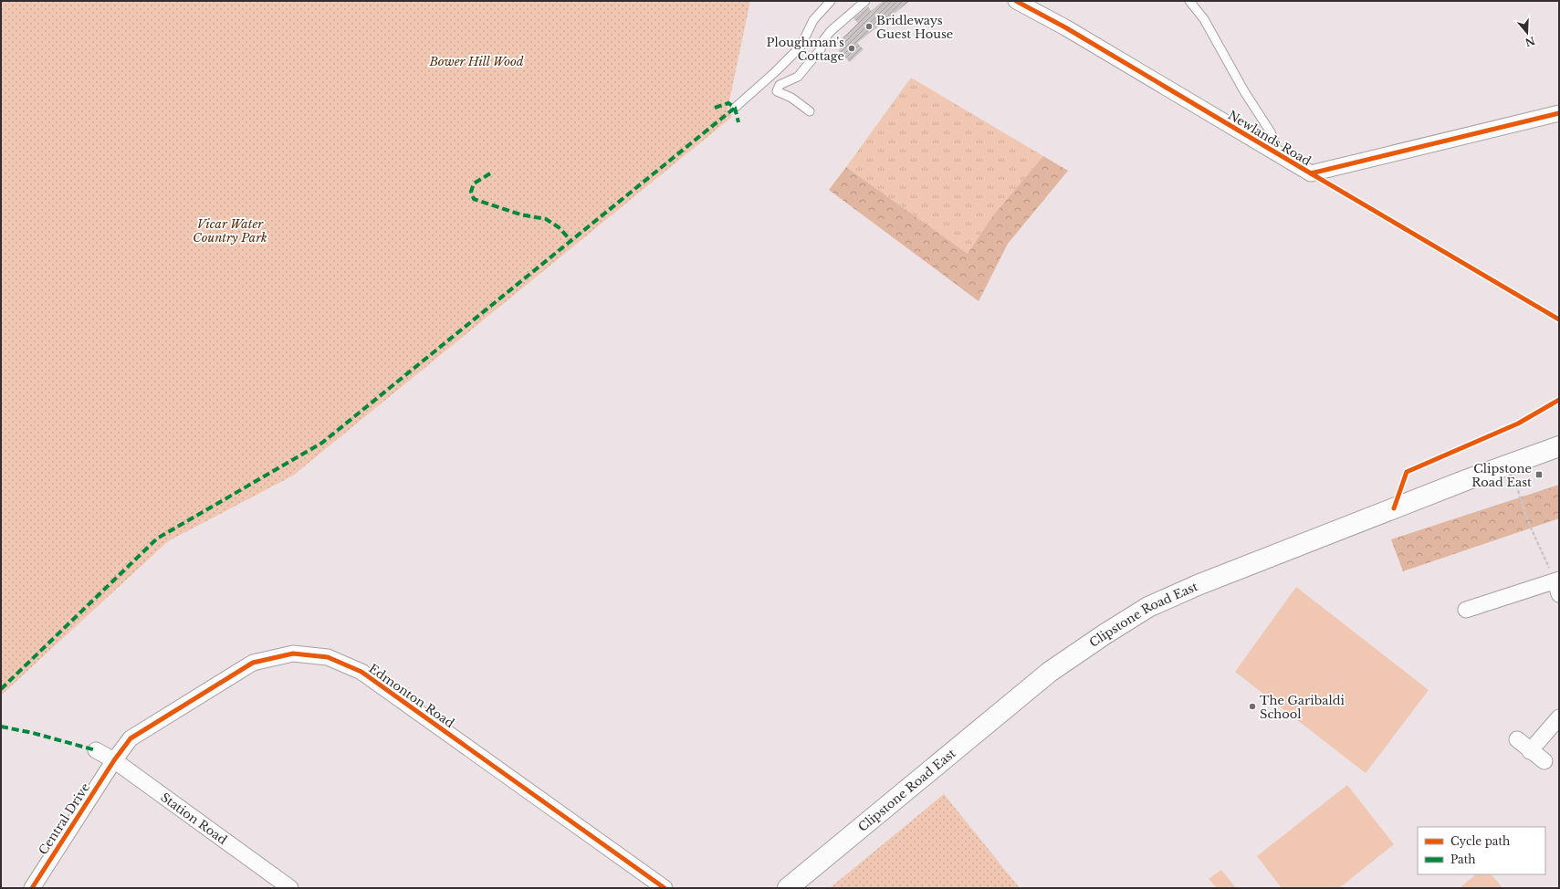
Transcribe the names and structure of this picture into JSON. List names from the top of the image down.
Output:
{
  "streets": {
    "main road": ["Clipstone Road East"],
    "street": [
      "Newlands Road",
      "Edmonton Road",
      "Station Road",
      "Central Drive"
    ]
  },
  "crossings": [
    ["Edmonton Road", "Station Road"],
    ["Edmonton Road", "Central Drive"],
    ["Station Road", "Central Drive"]
  ],
  "parks": ["Bower Hill Wood", "Vicar Water Country Park"],
  "places": {
    "other": ["Bridleways Guest House", "Ploughman's Cottage", "The Garibaldi School"],
    "transit": ["Clipstone Road East"]
  },
  "legend": ["Cycle path", "Path"],
  "north": "bottom"
}
